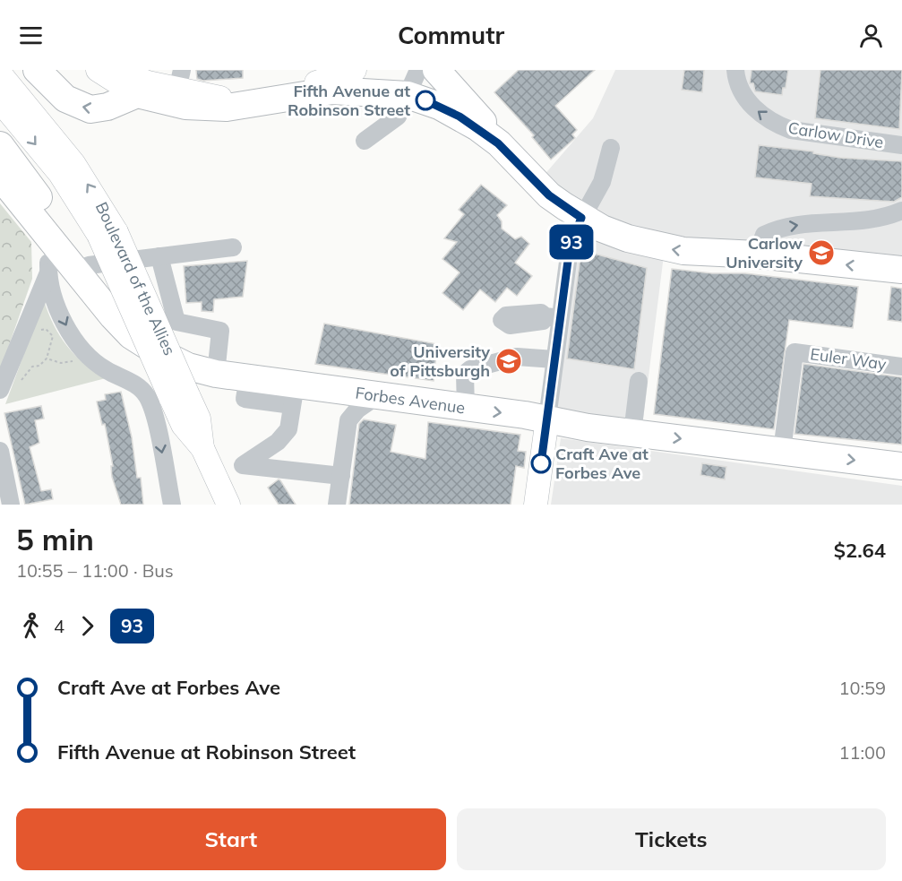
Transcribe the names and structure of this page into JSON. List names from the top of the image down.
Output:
{
  "streets": {
    "highway": ["Forbes Avenue"],
    "main road": ["Boulevard of the Allies"],
    "street": ["Carlow Drive", "Euler Way"]
  },
  "crossings": [
    ["Euler Way", "Forbes Avenue"]
  ],
  "one_way": ["Carlow Drive"],
  "places": {
    "other": ["Fifth Avenue at Robinson Street", "Craft Ave at Forbes Ave"],
    "school or university": ["Carlow University", "University of Pittsburgh"]
  },
  "lines": ["bus line 93"],
  "page": {
    "header": "Commutr",
    "on_map": "93",
    "heading": ["5 min", "10:55 – 11:00 · Bus", "$2.64"],
    "legs": ["4", "93"],
    "list": [
      {
        "name": "Craft Ave at Forbes Ave",
        "value": "10:59"
      },
      {
        "name": "Fifth Avenue at Robinson Street",
        "value": "11:00"
      }
    ],
    "buttons": ["Start", "Tickets"]
  }
}
